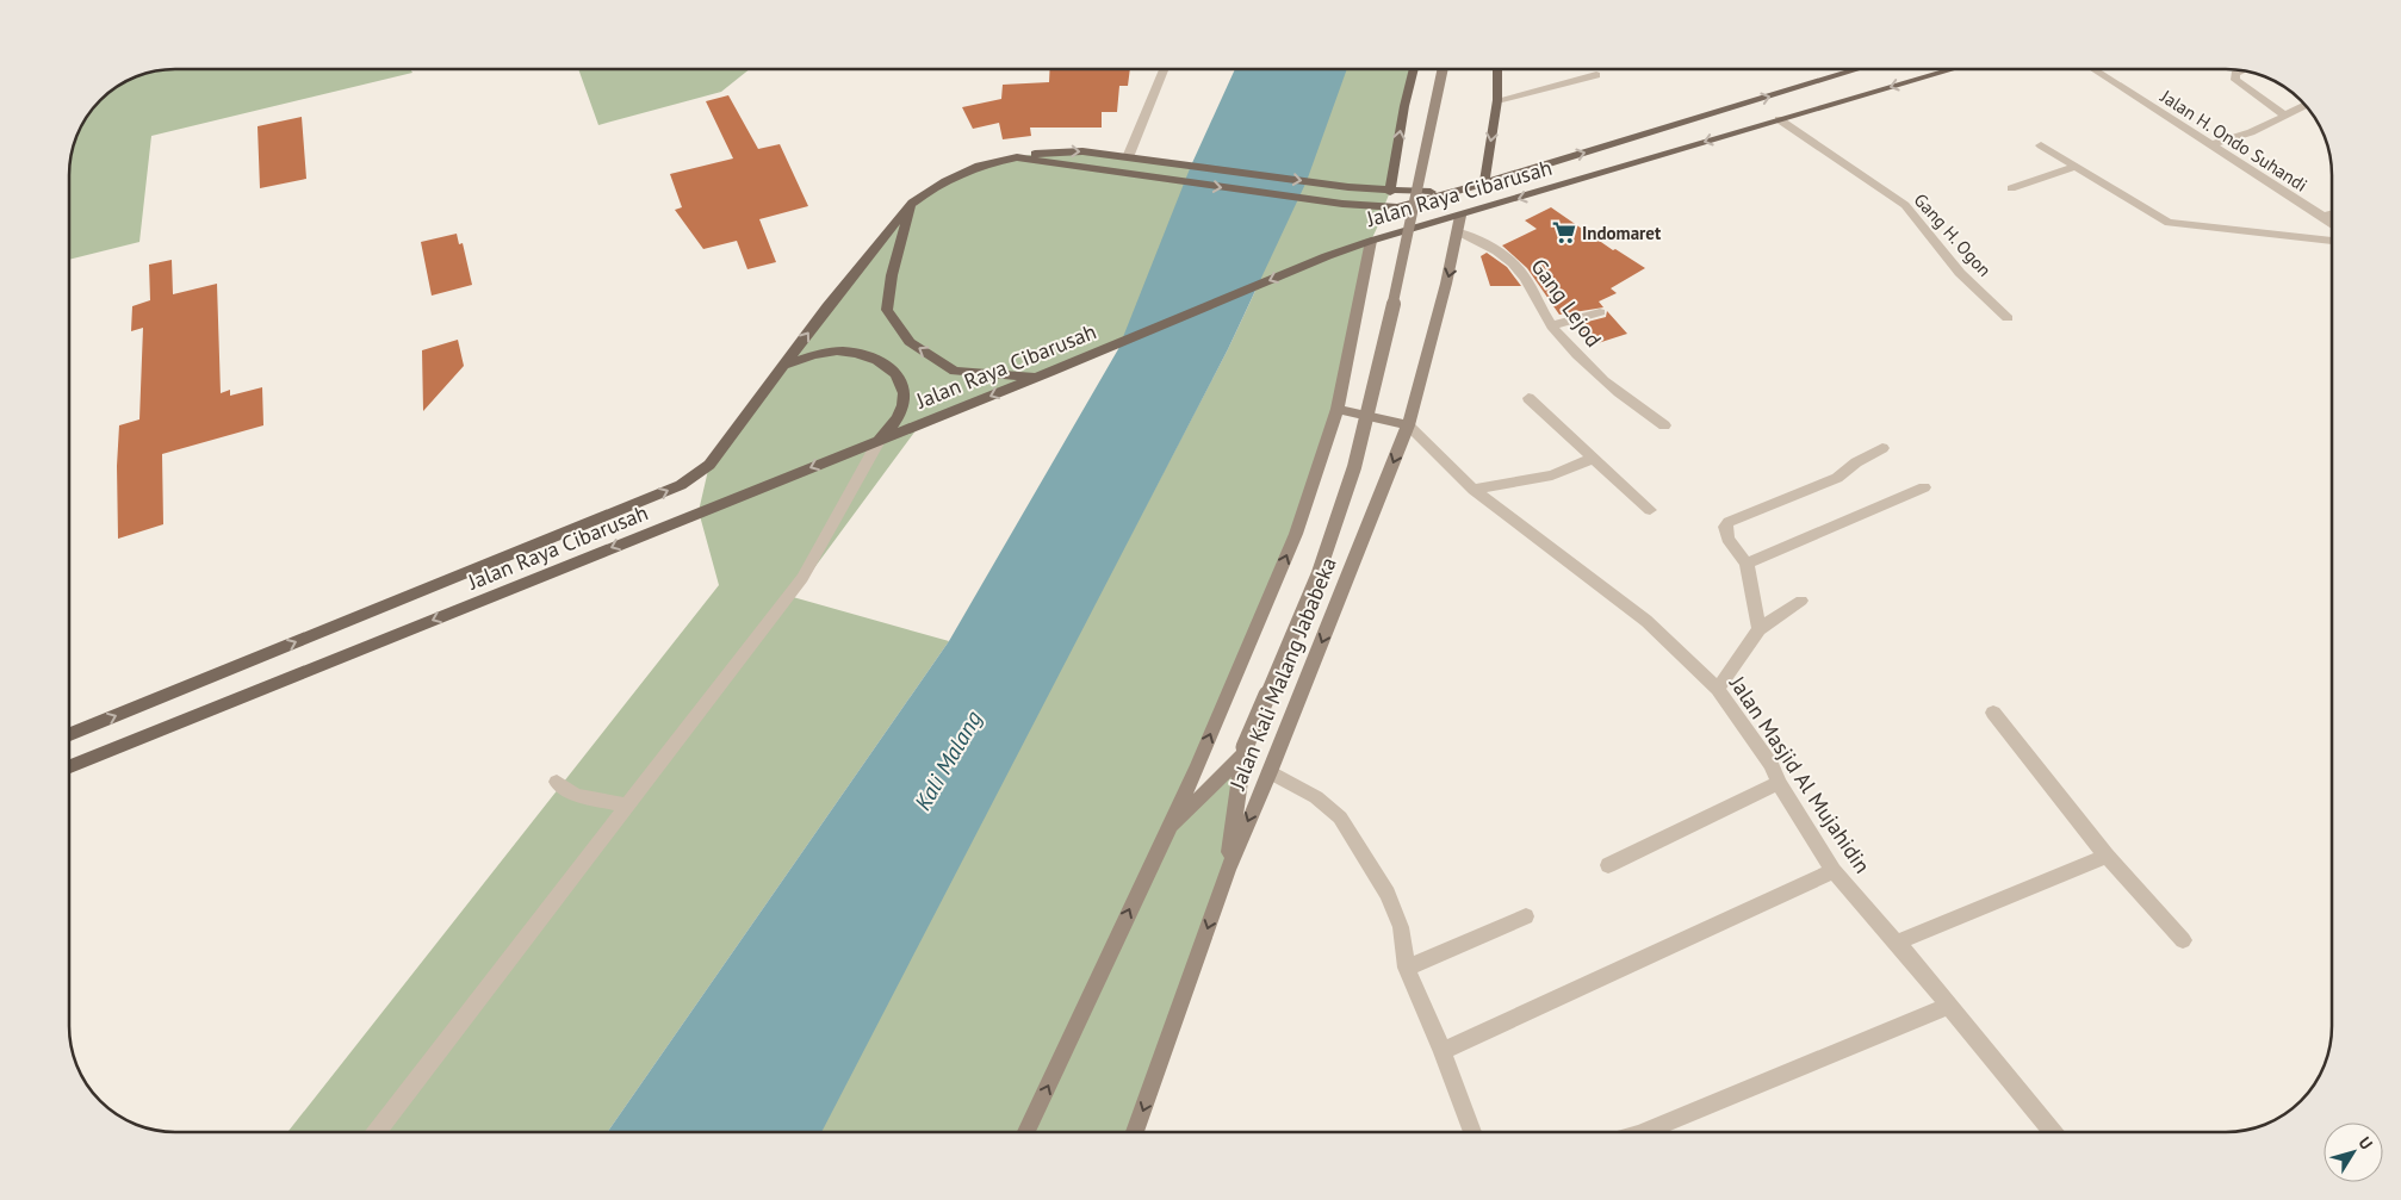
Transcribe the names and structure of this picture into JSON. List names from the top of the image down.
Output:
{
  "streets": {
    "main road": ["Jalan Raya Cibarusah", "Jalan Kali Malang Jababeka"],
    "street": [
      "Jalan H. Ondo Suhandi",
      "Gang H. Ogon",
      "Gang Lejod",
      "Jalan Masjid Al Mujahidin"
    ]
  },
  "crossings": [
    ["Jalan Raya Cibarusah", "Gang H. Ogon"],
    ["Jalan Raya Cibarusah", "Jalan Kali Malang Jababeka"],
    ["Gang Lejod", "Jalan Kali Malang Jababeka"],
    ["Jalan Kali Malang Jababeka", "Jalan Masjid Al Mujahidin"]
  ],
  "water": ["Kali Malang"],
  "places": {
    "supermarket": ["Indomaret"]
  },
  "north": "top right"
}
